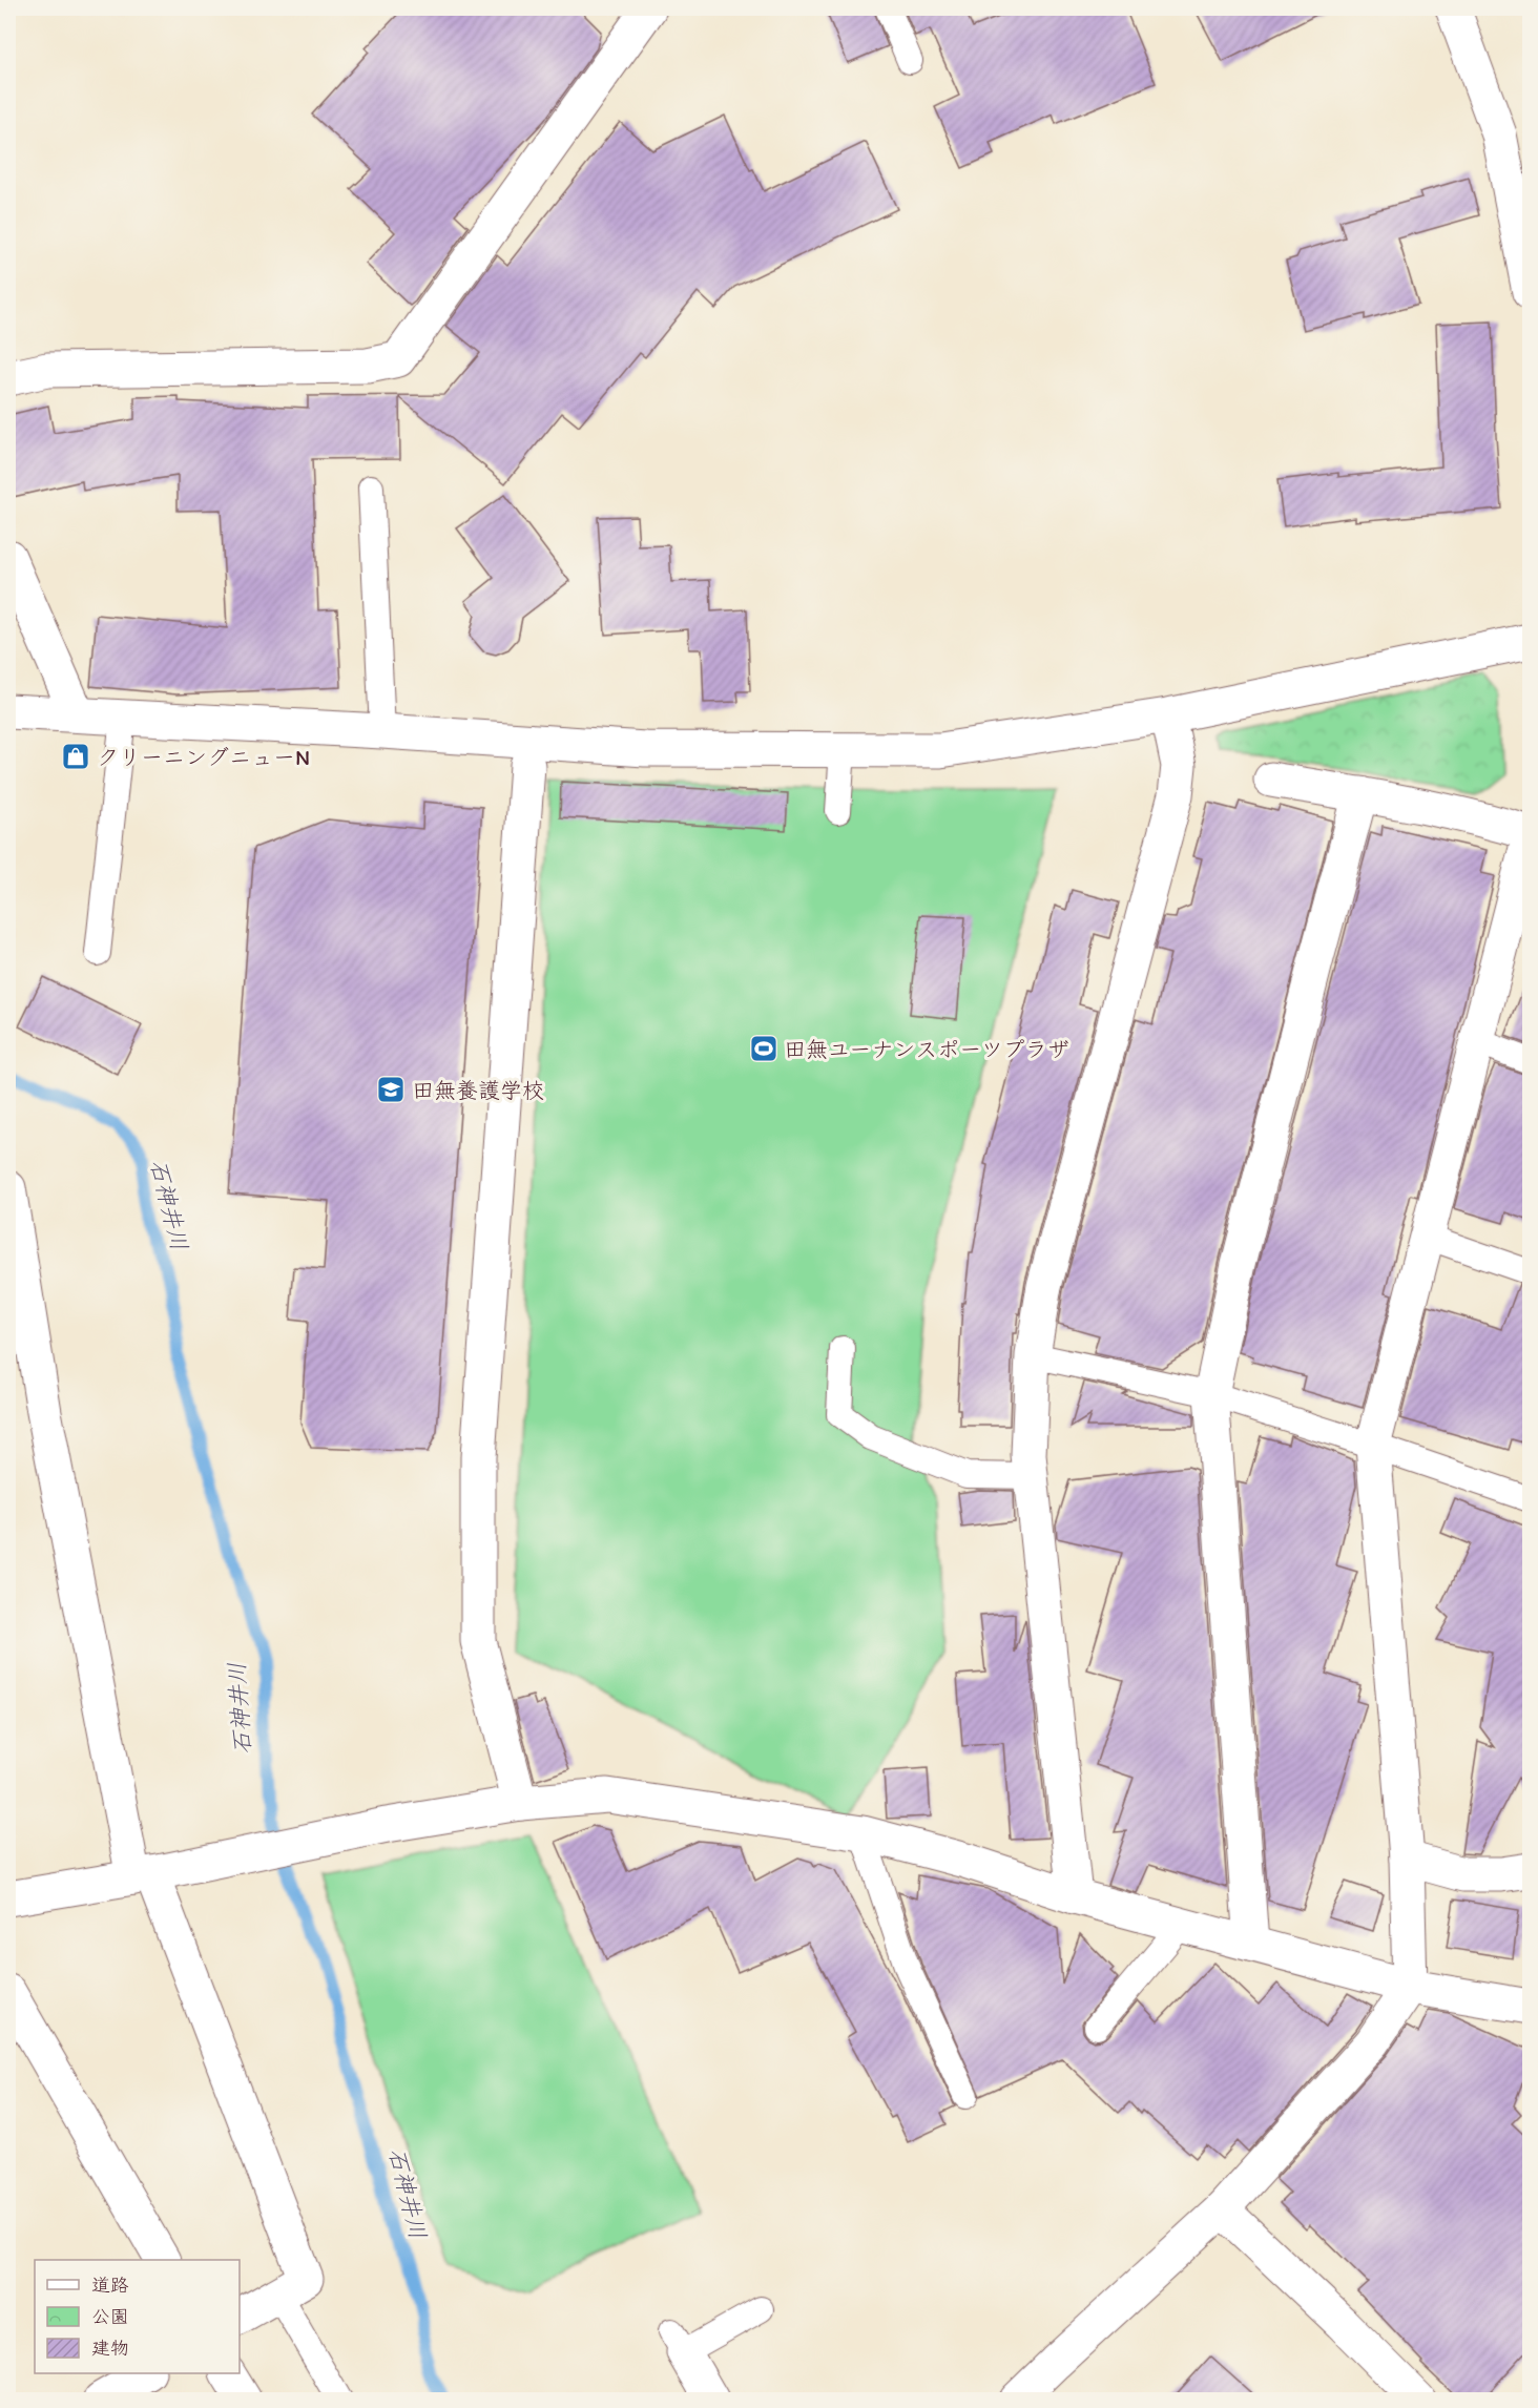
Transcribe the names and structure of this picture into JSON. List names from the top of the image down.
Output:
{
  "water": ["石神井川"],
  "places": {
    "shop": ["クリーニングニューN"],
    "sports": ["田無ユーナンスポーツプラザ"],
    "school or university": ["田無養護学校"]
  },
  "legend": ["道路", "公園", "建物"]
}
